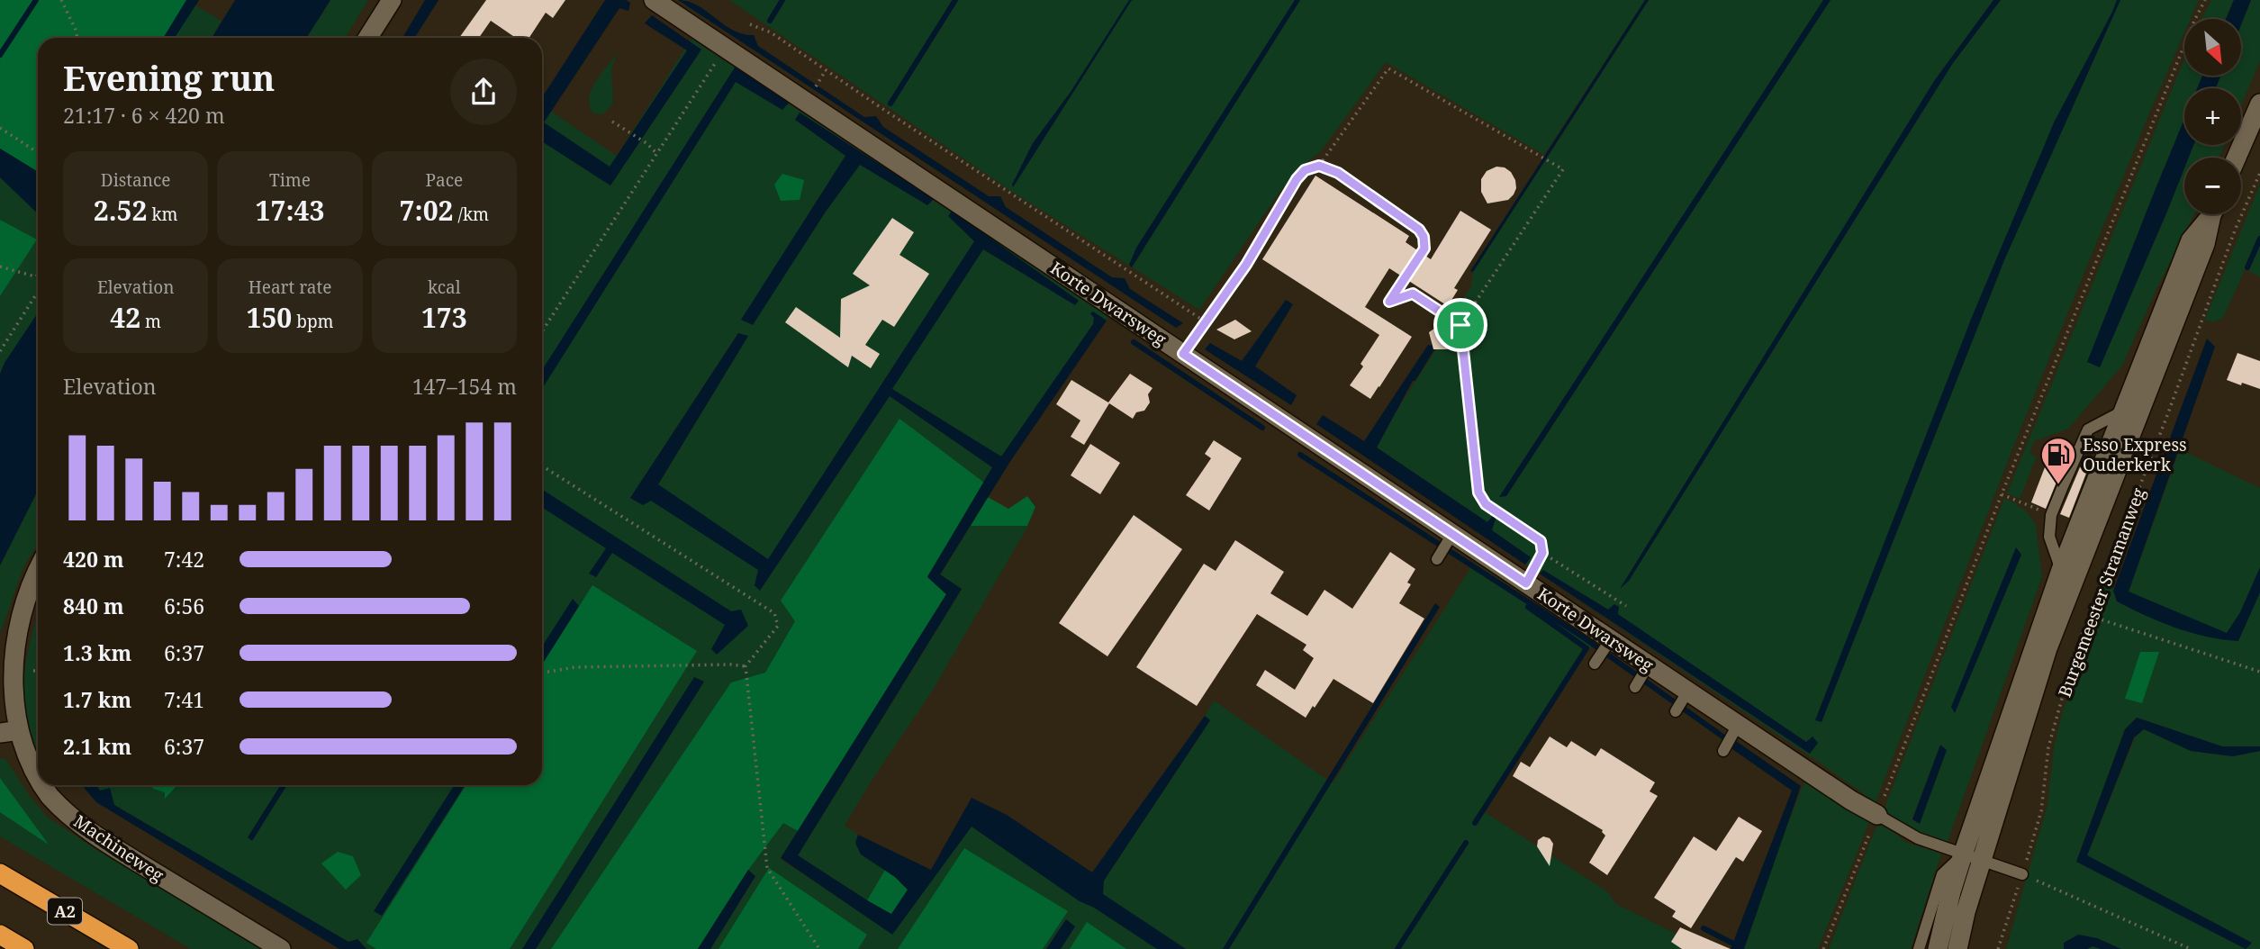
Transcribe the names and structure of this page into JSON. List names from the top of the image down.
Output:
{
  "streets": {
    "highway": ["A2"],
    "street": ["Korte Dwarsweg", "Burgemeester Stramanweg", "Machineweg"]
  },
  "crossings": [
    ["Korte Dwarsweg", "Burgemeester Stramanweg"]
  ],
  "places": {
    "fuel station": ["Esso Express Ouderkerk"]
  },
  "north": "bottom right",
  "page": {
    "map_buttons": ["+", "−"],
    "heading": ["Evening run", "21:17 · 6 × 420 m"],
    "stats": [
      ["Distance", "2.52 km"],
      ["Time", "17:43"],
      ["Pace", "7:02 /km"],
      ["Elevation", "42 m"],
      ["Heart rate", "150 bpm"],
      ["kcal", "173"]
    ],
    "chart": ["Elevation", "147–154 m"],
    "list": [
      {
        "name": "420 m",
        "note": "7:42"
      },
      {
        "name": "840 m",
        "note": "6:56"
      },
      {
        "name": "1.3 km",
        "note": "6:37"
      },
      {
        "name": "1.7 km",
        "note": "7:41"
      },
      {
        "name": "2.1 km",
        "note": "6:37"
      }
    ]
  }
}
